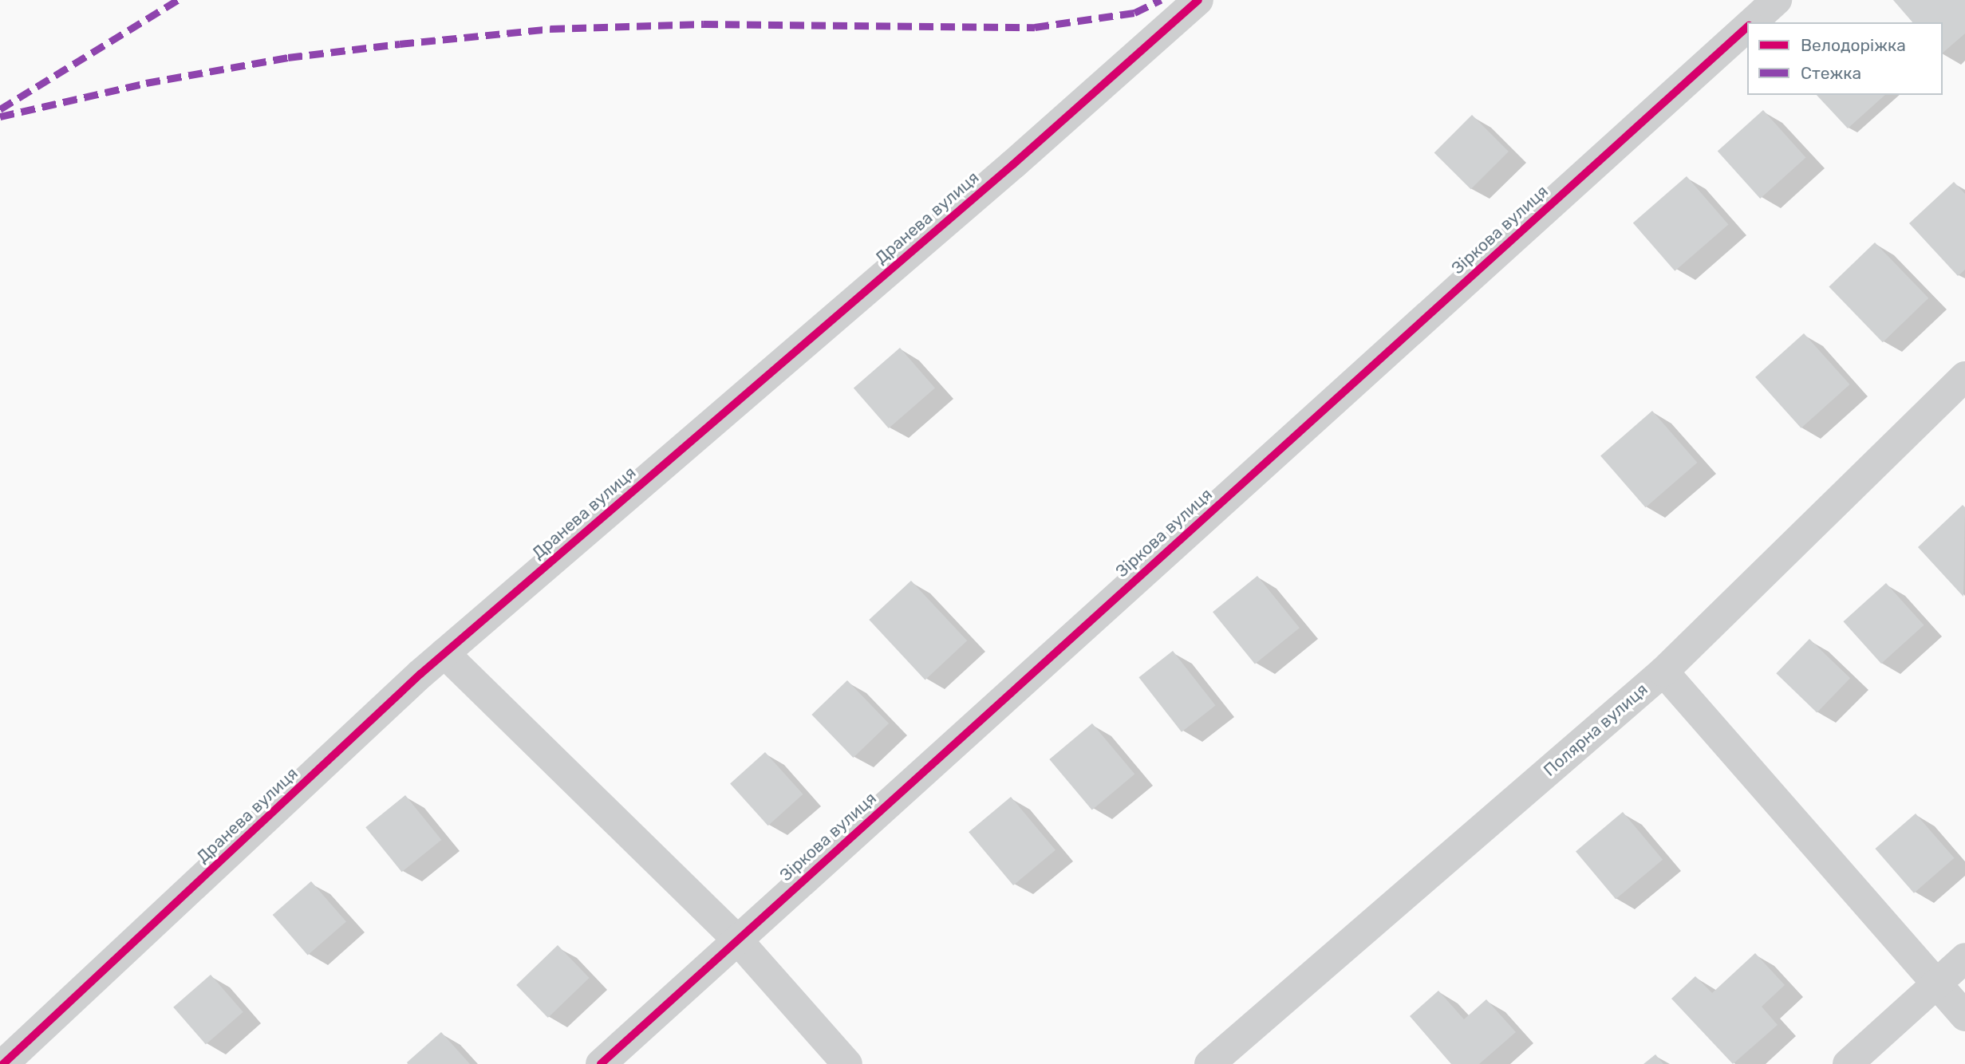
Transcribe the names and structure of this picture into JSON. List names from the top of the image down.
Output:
{
  "streets": {
    "street": ["Дранева вулиця", "Зіркова вулиця", "Полярна вулиця"]
  },
  "legend": ["Велодоріжка", "Стежка"]
}
